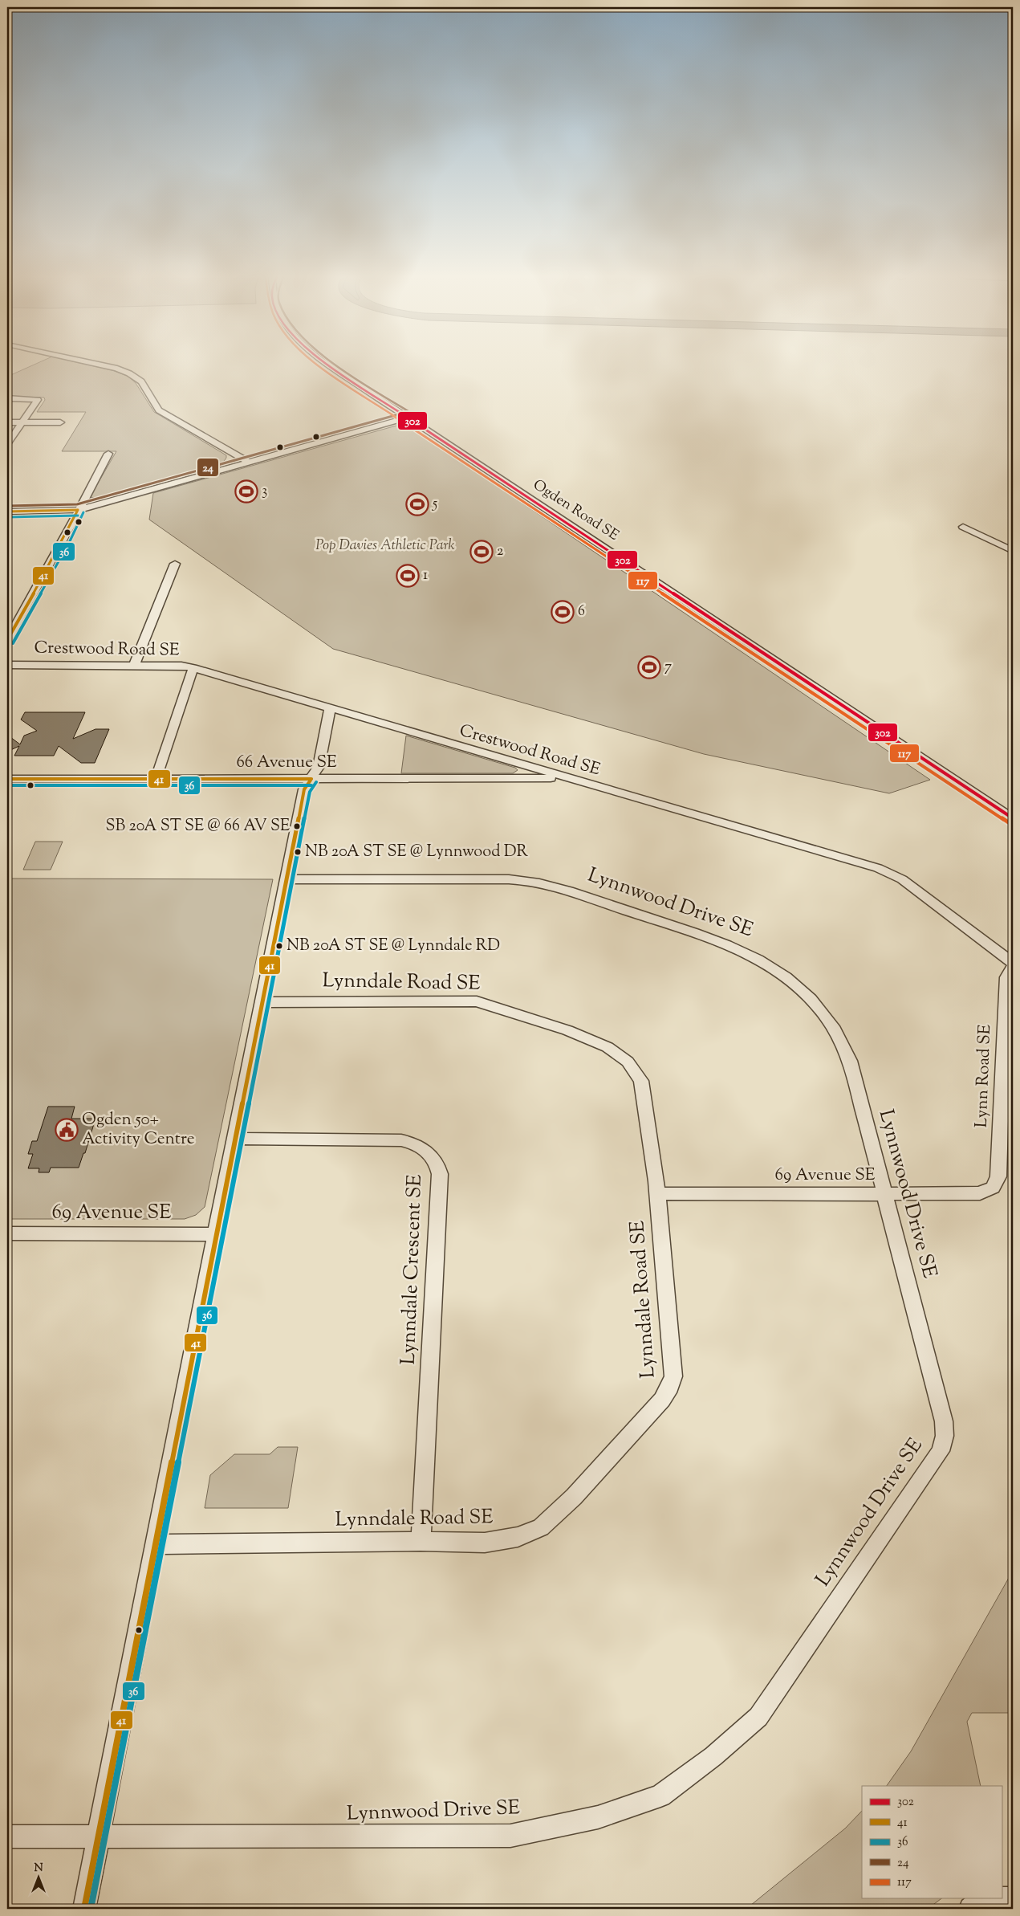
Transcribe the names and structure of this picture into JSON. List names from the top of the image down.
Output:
{
  "streets": {
    "street": [
      "Ogden Road SE",
      "Crestwood Road SE",
      "66 Avenue SE",
      "Lynnwood Drive SE",
      "Lynndale Road SE",
      "Lynn Road SE",
      "69 Avenue SE",
      "Lynndale Crescent SE"
    ]
  },
  "crossings": [
    ["Crestwood Road SE", "66 Avenue SE"],
    ["Lynnwood Drive SE", "69 Avenue SE"],
    ["Lynndale Road SE", "69 Avenue SE"],
    ["Lynndale Road SE", "Lynndale Crescent SE"],
    ["Lynn Road SE", "69 Avenue SE"]
  ],
  "parks": ["Pop Davies Athletic Park"],
  "places": {
    "sports": [
      "3",
      "5",
      "2",
      "1",
      "6",
      "7"
    ],
    "other": ["SB 20A ST SE @ 66 AV SE", "NB 20A ST SE @ Lynnwood DR", "NB 20A ST SE @ Lynndale RD"],
    "public building": ["Ogden 50+ Activity Centre"]
  },
  "lines": [
    "transit line 302",
    "transit line 24",
    "transit line 117",
    "transit line 41",
    "transit line 36"
  ],
  "legend": [
    "302",
    "41",
    "36",
    "24",
    "117"
  ],
  "north": "top"
}
